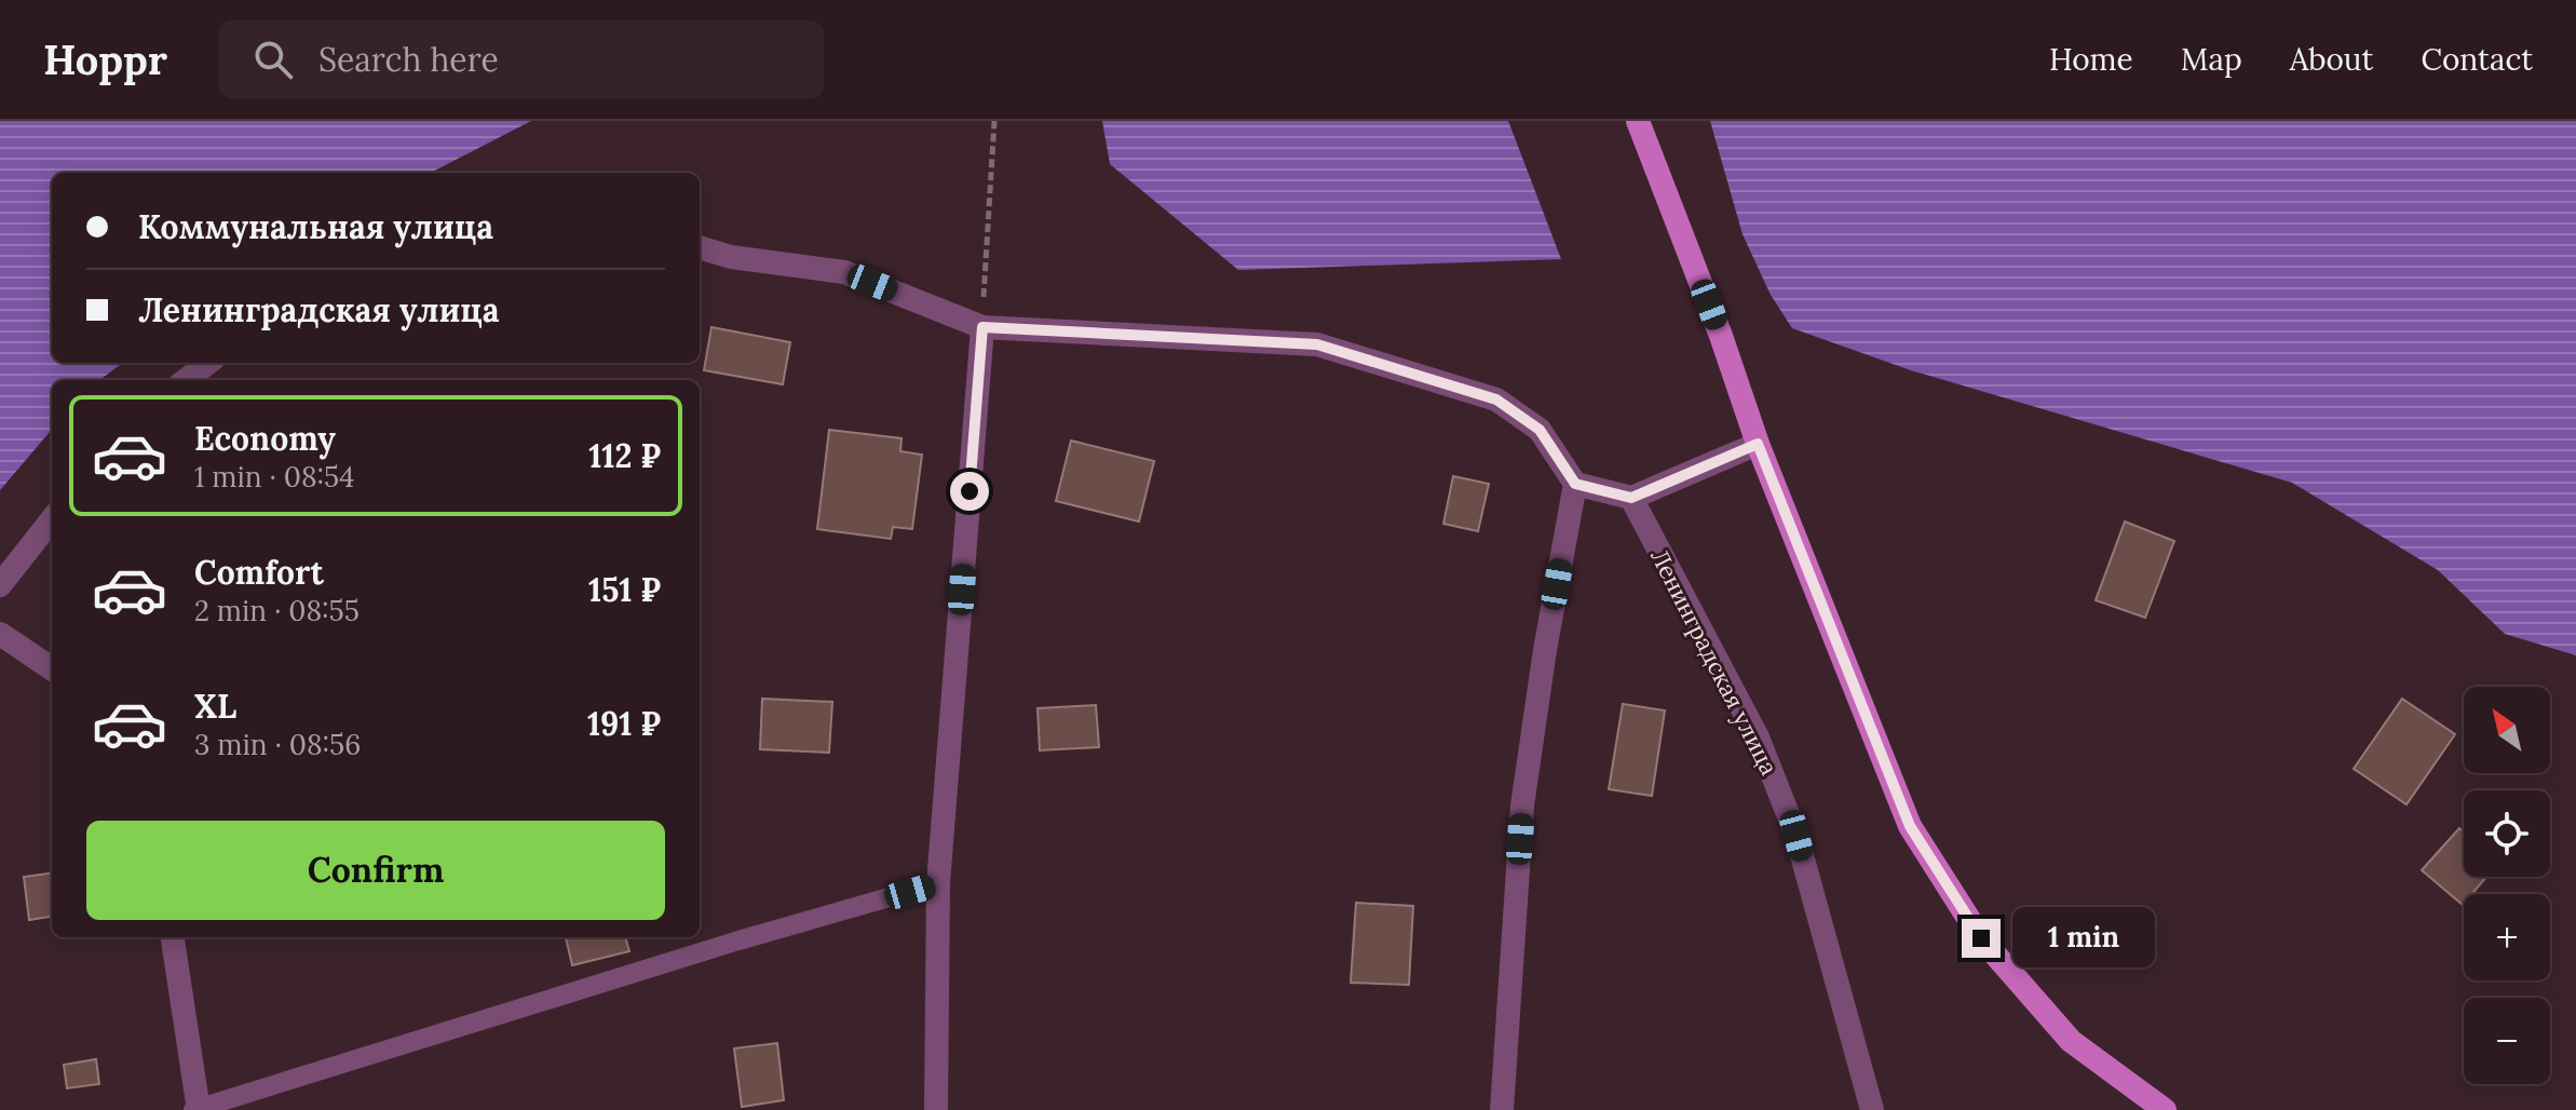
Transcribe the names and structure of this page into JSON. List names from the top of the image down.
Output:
{
  "streets": {
    "street": ["Ленинградская улица"]
  },
  "north": "top left",
  "page": {
    "header": "Hoppr",
    "search": "Search here",
    "nav": [
      "Home",
      "Map",
      "About",
      "Contact"
    ],
    "banner": ["Коммунальная улица", "Ленинградская улица"],
    "list": [
      {
        "name": "Economy",
        "note": "1 min · 08:54",
        "value": "112 ₽"
      },
      {
        "name": "Comfort",
        "note": "2 min · 08:55",
        "value": "151 ₽"
      },
      {
        "name": "XL",
        "note": "3 min · 08:56",
        "value": "191 ₽"
      }
    ],
    "map_buttons": ["+", "−"],
    "buttons": "Confirm",
    "bubble": "1 min"
  }
}
